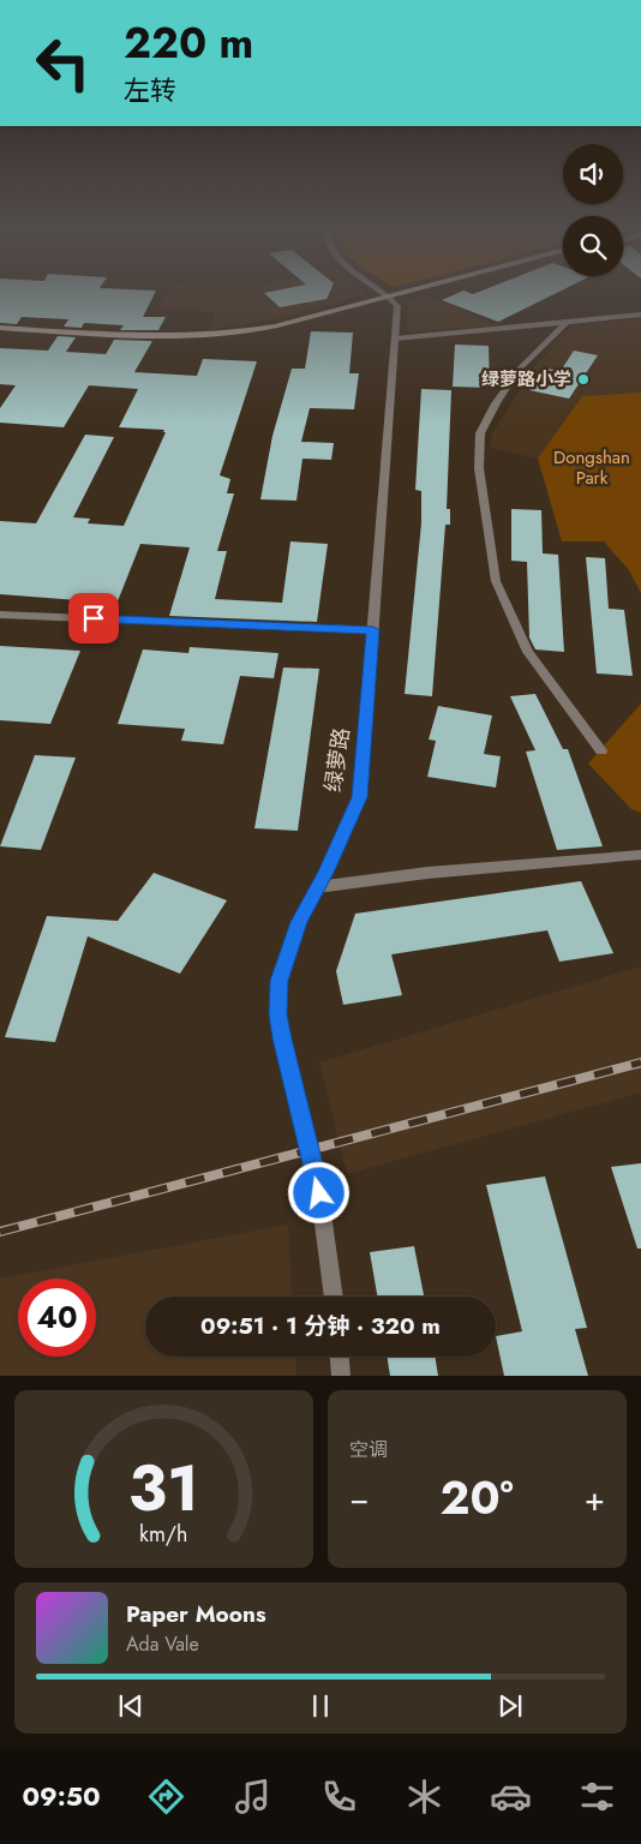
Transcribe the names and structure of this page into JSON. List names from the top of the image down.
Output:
{
  "streets": {
    "street": ["绿萝路"]
  },
  "parks": ["Dongshan Park"],
  "places": ["绿萝路小学"],
  "page": {
    "turn": ["220 m", "左转"],
    "limit": "40",
    "trip": "09:51 · 1 分钟 · 320 m",
    "tile": "空调",
    "heat": ["−", "20°", "+"],
    "song": ["Paper Moons", "Ada Vale"],
    "tabs": "09:50",
    "gauge": ["31", "km/h"]
  }
}
